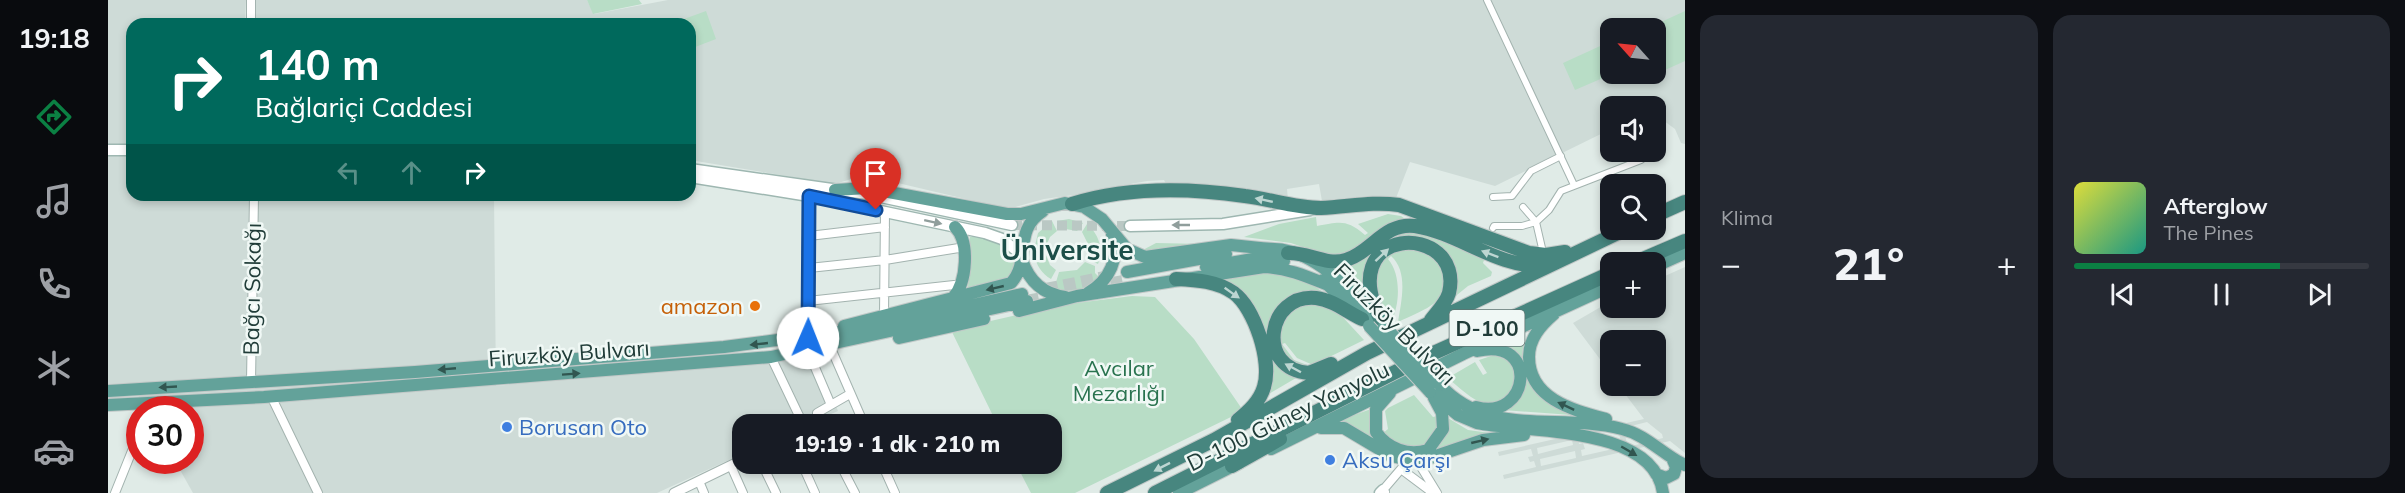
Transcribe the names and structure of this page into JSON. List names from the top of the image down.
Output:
{
  "streets": {
    "highway": ["D-100"],
    "main road": ["Firuzköy Bulvarı", "D-100 Güney Yanyolu"],
    "street": ["Bağcı Sokağı"]
  },
  "crossings": [
    ["Bağcı Sokağı", "Firuzköy Bulvarı"]
  ],
  "districts": ["Üniversite"],
  "parks": ["Avcılar Mezarlığı"],
  "places": ["amazon", "Borusan Oto", "Aksu Çarşı"],
  "north": "top left",
  "page": {
    "tabs": "19:18",
    "tile": "Klima",
    "map_buttons": ["+", "−"],
    "turn": ["140 m", "Bağlariçi Caddesi"],
    "song": ["Afterglow", "The Pines"],
    "heat": ["−", "21°", "+"],
    "limit": "30",
    "trip": "19:19 · 1 dk · 210 m"
  }
}
